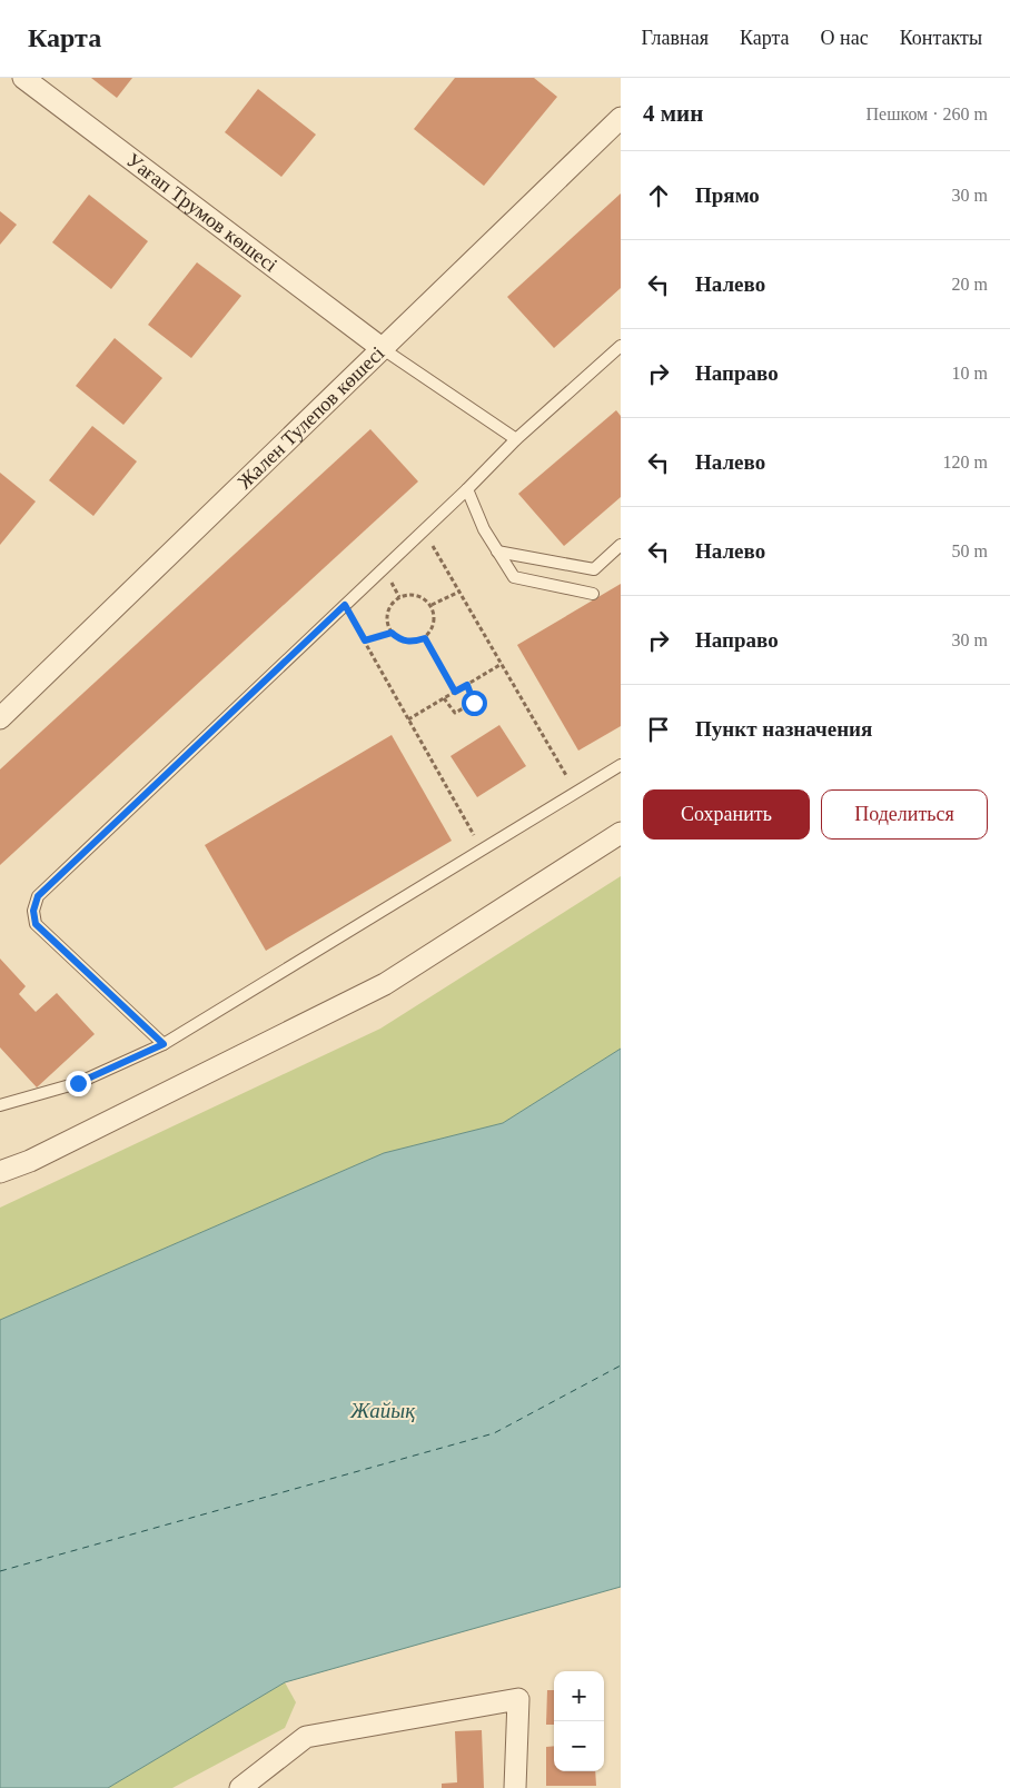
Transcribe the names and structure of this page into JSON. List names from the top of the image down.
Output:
{
  "streets": {
    "street": ["Уағап Трумов көшесі", "Жален Тулепов көшесі"]
  },
  "crossings": [
    ["Уағап Трумов көшесі", "Жален Тулепов көшесі"]
  ],
  "water": ["Жайық"],
  "page": {
    "header": "Карта",
    "nav": [
      "Главная",
      "Карта",
      "О нас",
      "Контакты"
    ],
    "heading": ["4 мин", "Пешком · 260 m"],
    "list": [
      ["Прямо", "30 m"],
      ["Налево", "20 m"],
      ["Направо", "10 m"],
      ["Налево", "120 m"],
      ["Налево", "50 m"],
      ["Направо", "30 m"],
      "Пункт назначения"
    ],
    "buttons": ["Сохранить", "Поделиться"],
    "map_buttons": ["+", "−"]
  }
}
